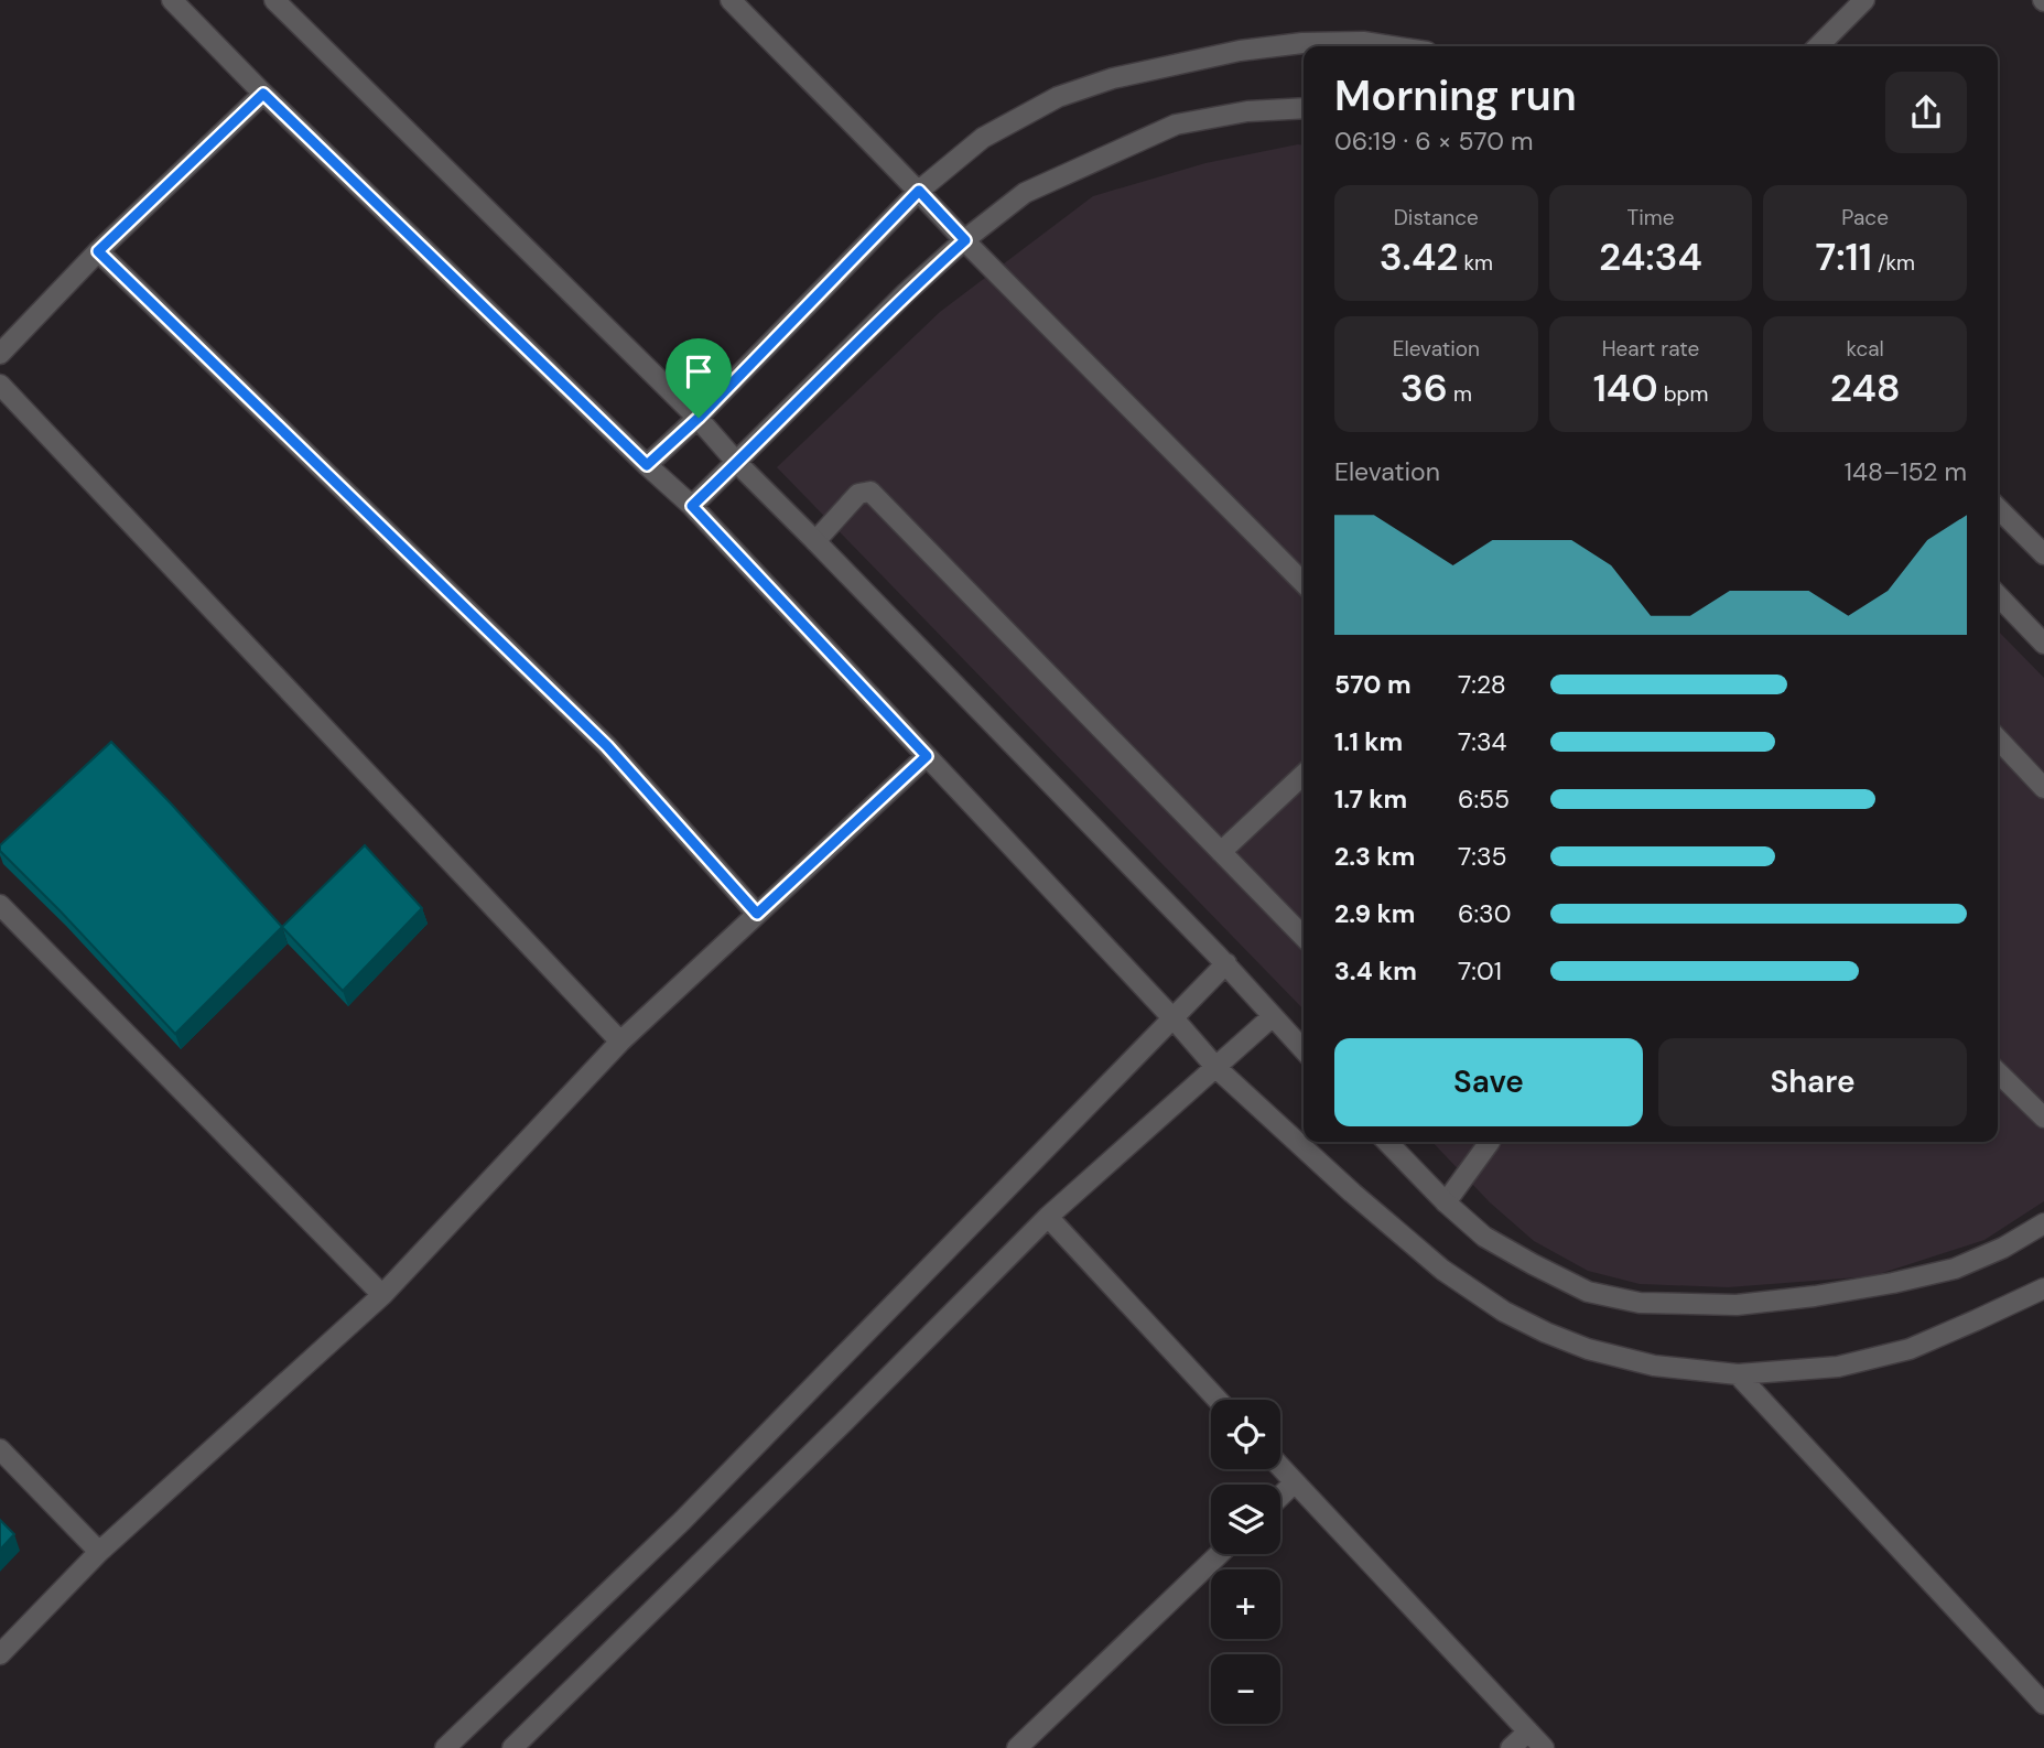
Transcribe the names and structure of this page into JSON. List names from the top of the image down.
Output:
{
  "page": {
    "heading": ["Morning run", "06:19 · 6 × 570 m"],
    "stats": [
      ["Distance", "3.42 km"],
      ["Time", "24:34"],
      ["Pace", "7:11 /km"],
      ["Elevation", "36 m"],
      ["Heart rate", "140 bpm"],
      ["kcal", "248"]
    ],
    "chart": ["Elevation", "148–152 m"],
    "list": [
      {
        "name": "570 m",
        "note": "7:28"
      },
      {
        "name": "1.1 km",
        "note": "7:34"
      },
      {
        "name": "1.7 km",
        "note": "6:55"
      },
      {
        "name": "2.3 km",
        "note": "7:35"
      },
      {
        "name": "2.9 km",
        "note": "6:30"
      },
      {
        "name": "3.4 km",
        "note": "7:01"
      }
    ],
    "buttons": ["Save", "Share"],
    "map_buttons": ["+", "−"]
  }
}
